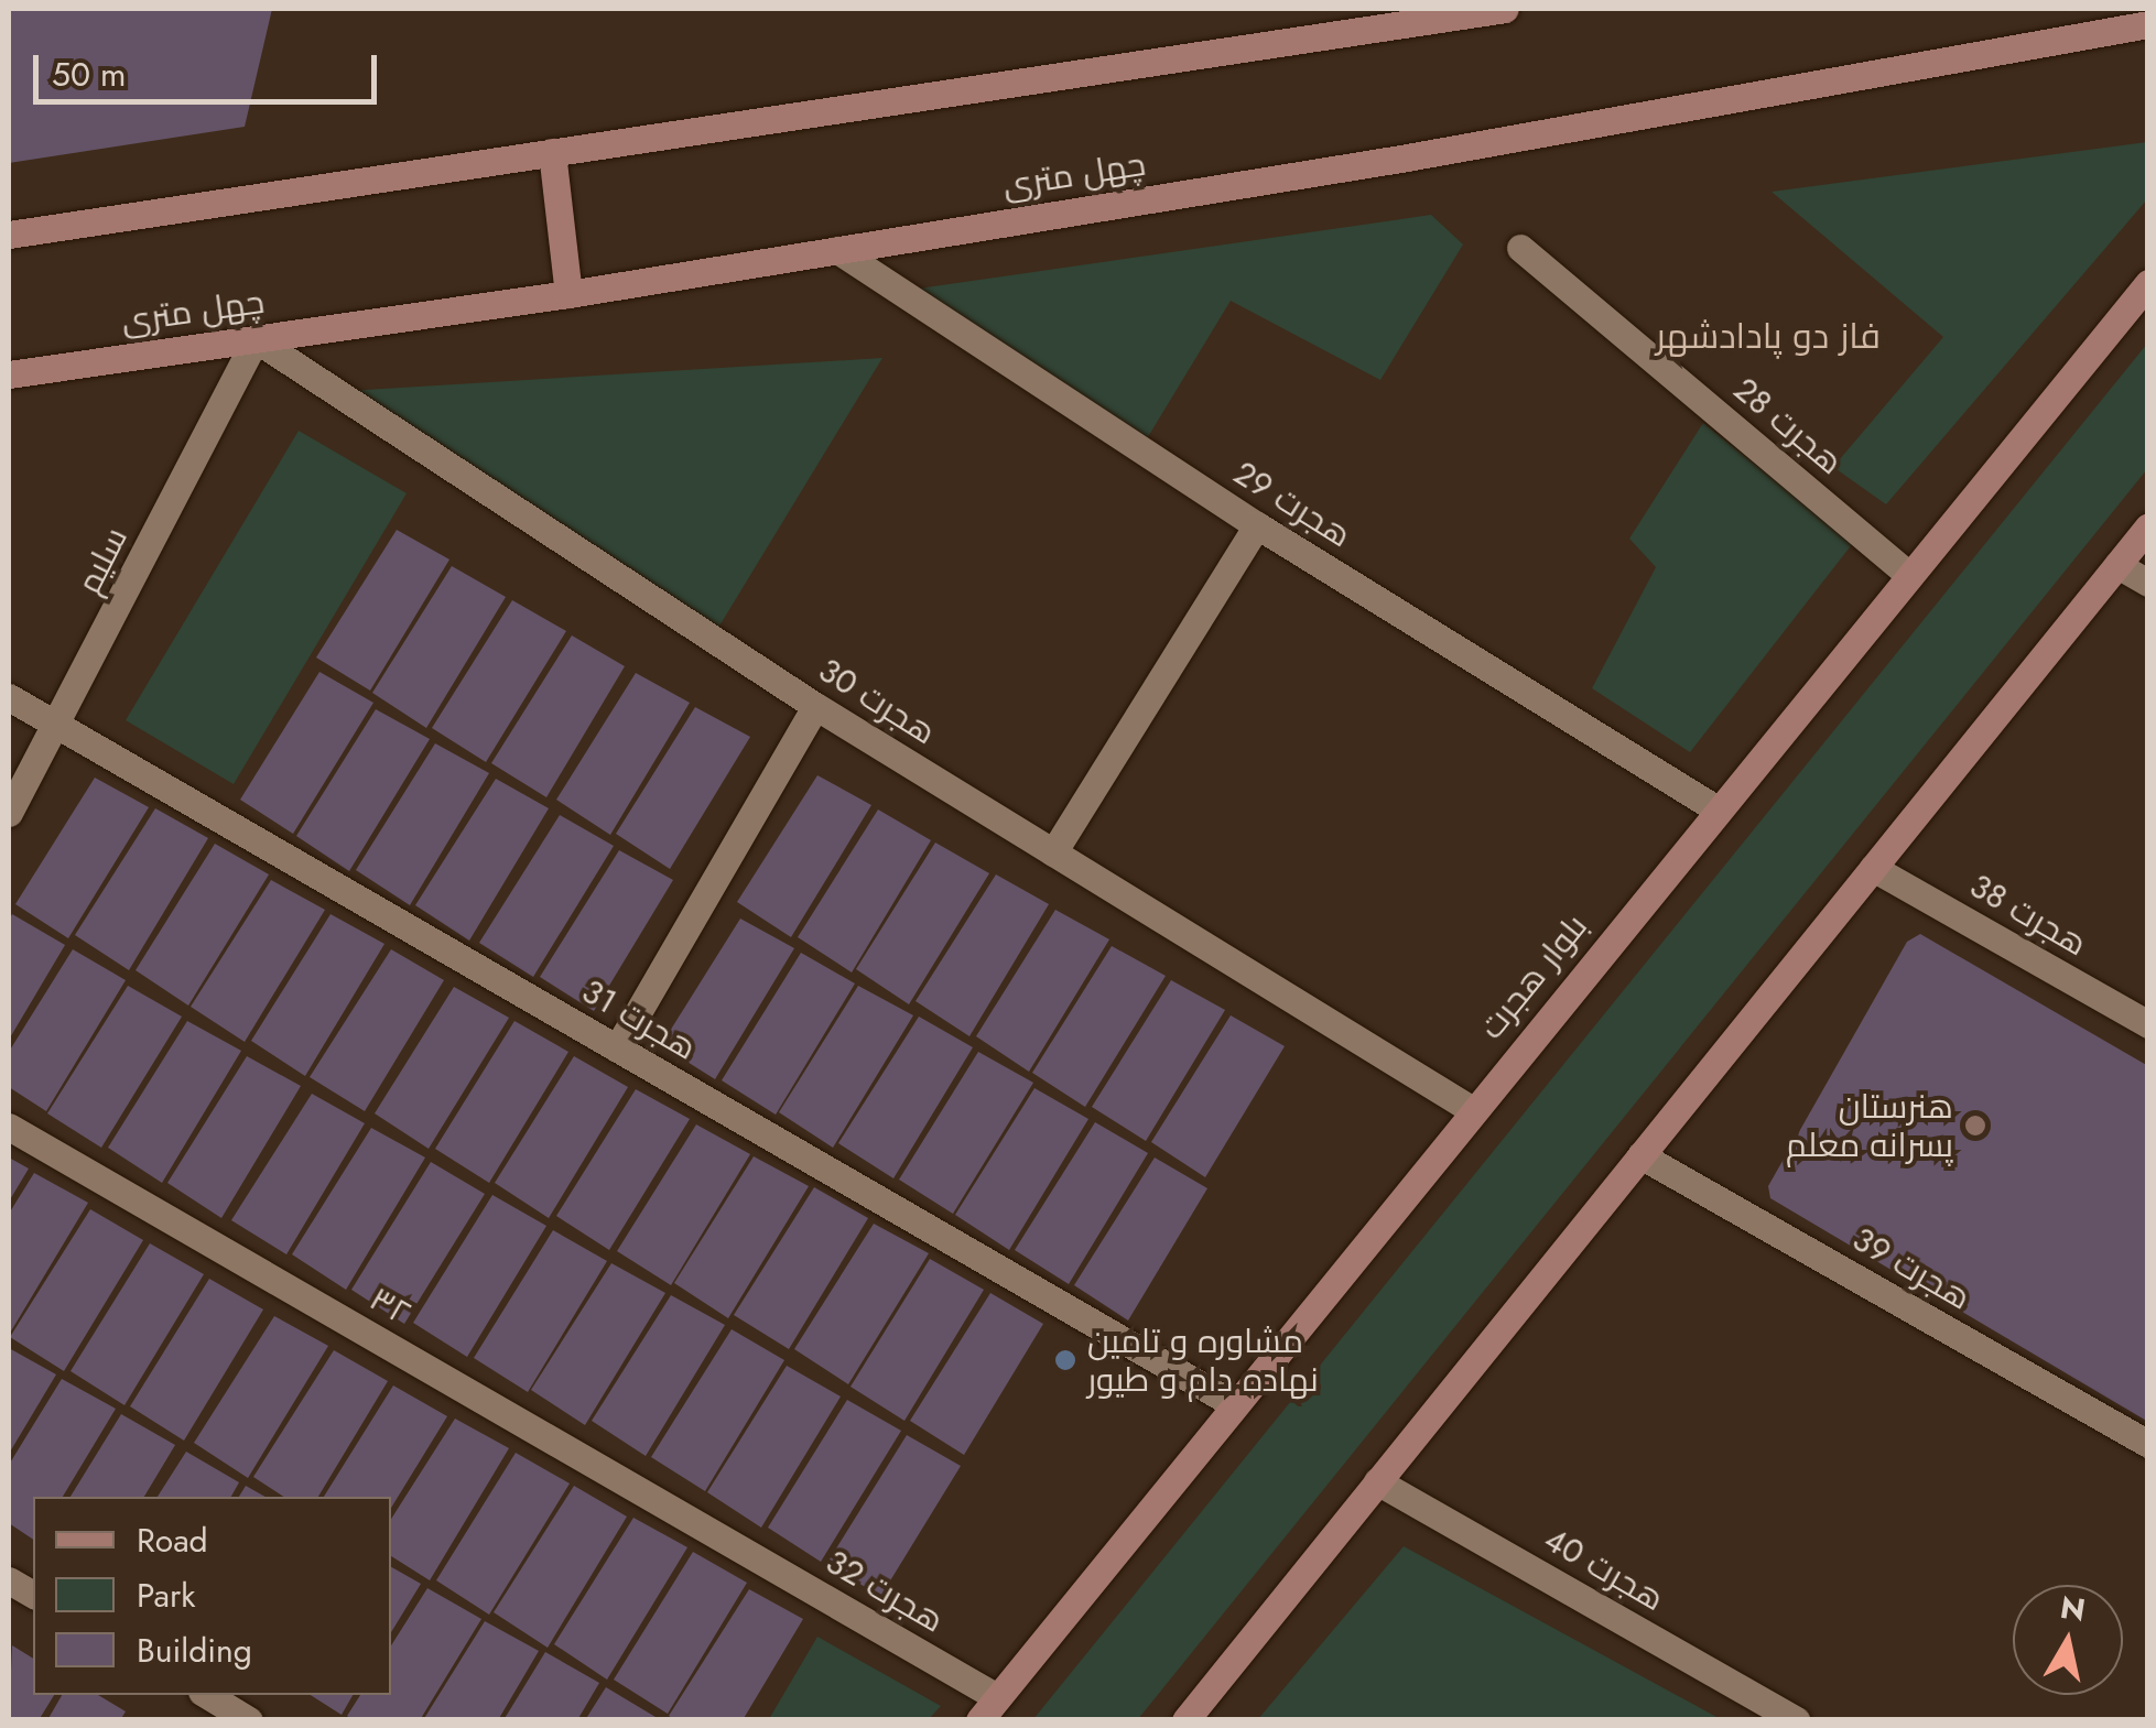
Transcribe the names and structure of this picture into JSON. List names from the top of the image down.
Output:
{
  "streets": {
    "main road": ["چهل متری", "بلوار هجرت"],
    "street": [
      "هجرت 28",
      "هجرت 29",
      "سلیم",
      "هجرت 30",
      "هجرت 38",
      "هجرت 31",
      "هجرت 39",
      "۳۲",
      "هجرت 40",
      "هجرت 32"
    ]
  },
  "crossings": [
    ["چهل متری", "هجرت 29"],
    ["چهل متری", "سلیم"],
    ["چهل متری", "هجرت 30"],
    ["هجرت 28", "بلوار هجرت"],
    ["هجرت 29", "بلوار هجرت"],
    ["سلیم", "هجرت 30"],
    ["سلیم", "هجرت 31"],
    ["هجرت 30", "بلوار هجرت"],
    ["بلوار هجرت", "هجرت 31"],
    ["بلوار هجرت", "هجرت 32"],
    ["۳۲", "هجرت 32"]
  ],
  "districts": ["فاز دو پادادشهر"],
  "places": ["هنرستان پسرانه معلم", "مشاوره و تامین نهاده دام و طیور"],
  "legend": ["Road", "Park", "Building"],
  "scale_bar": "50 m",
  "north": "top"
}
